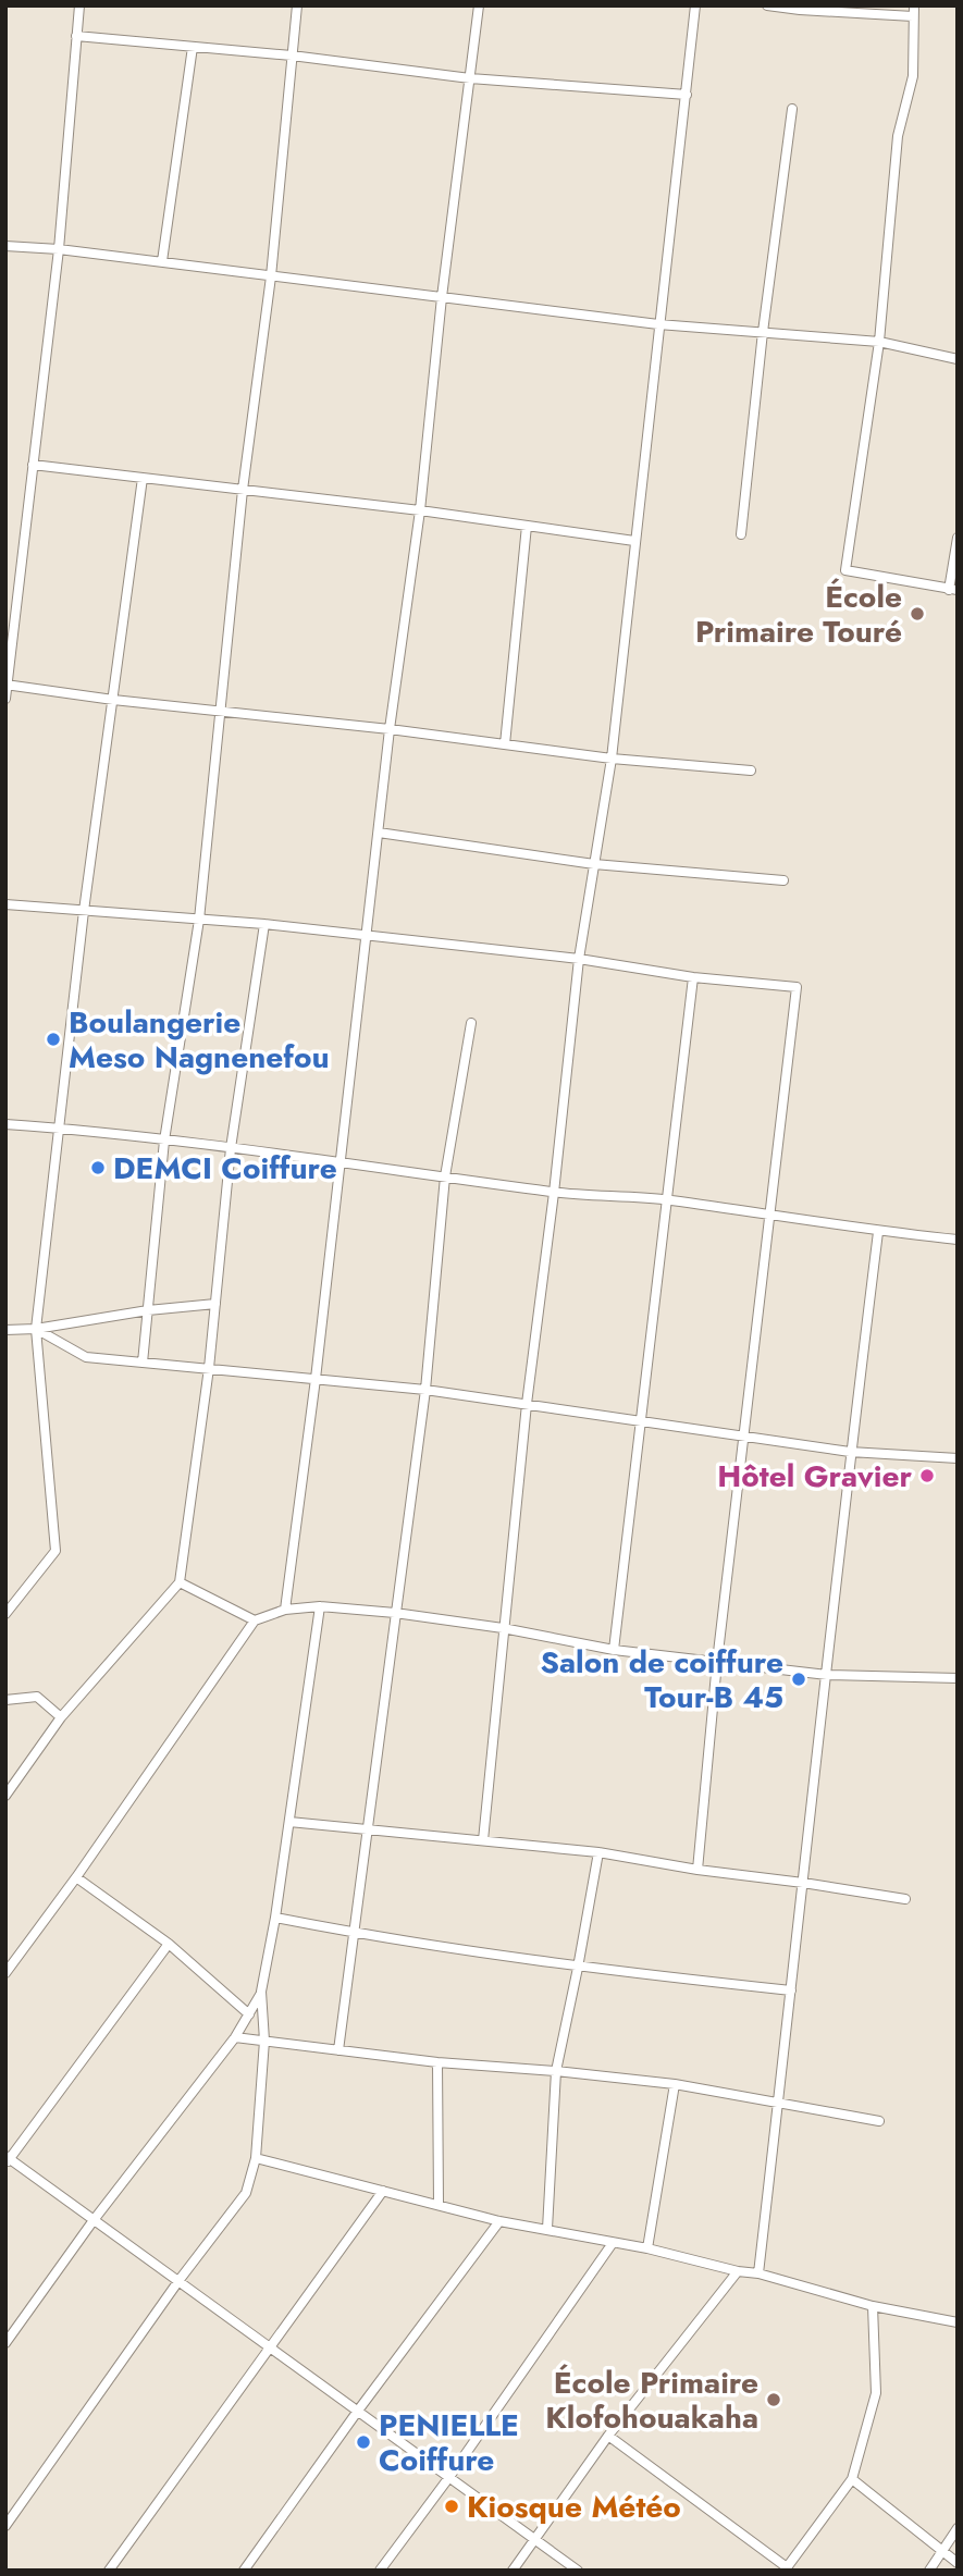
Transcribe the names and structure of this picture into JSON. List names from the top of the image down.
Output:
{
  "places": [
    "École Primaire Touré",
    "Boulangerie Meso Nagnenefou",
    "DEMCI Coiffure",
    "Hôtel Gravier",
    "Salon de coiffure Tour-B 45",
    "École Primaire Klofohouakaha",
    "PENIELLE Coiffure",
    "Kiosque Météo"
  ]
}
